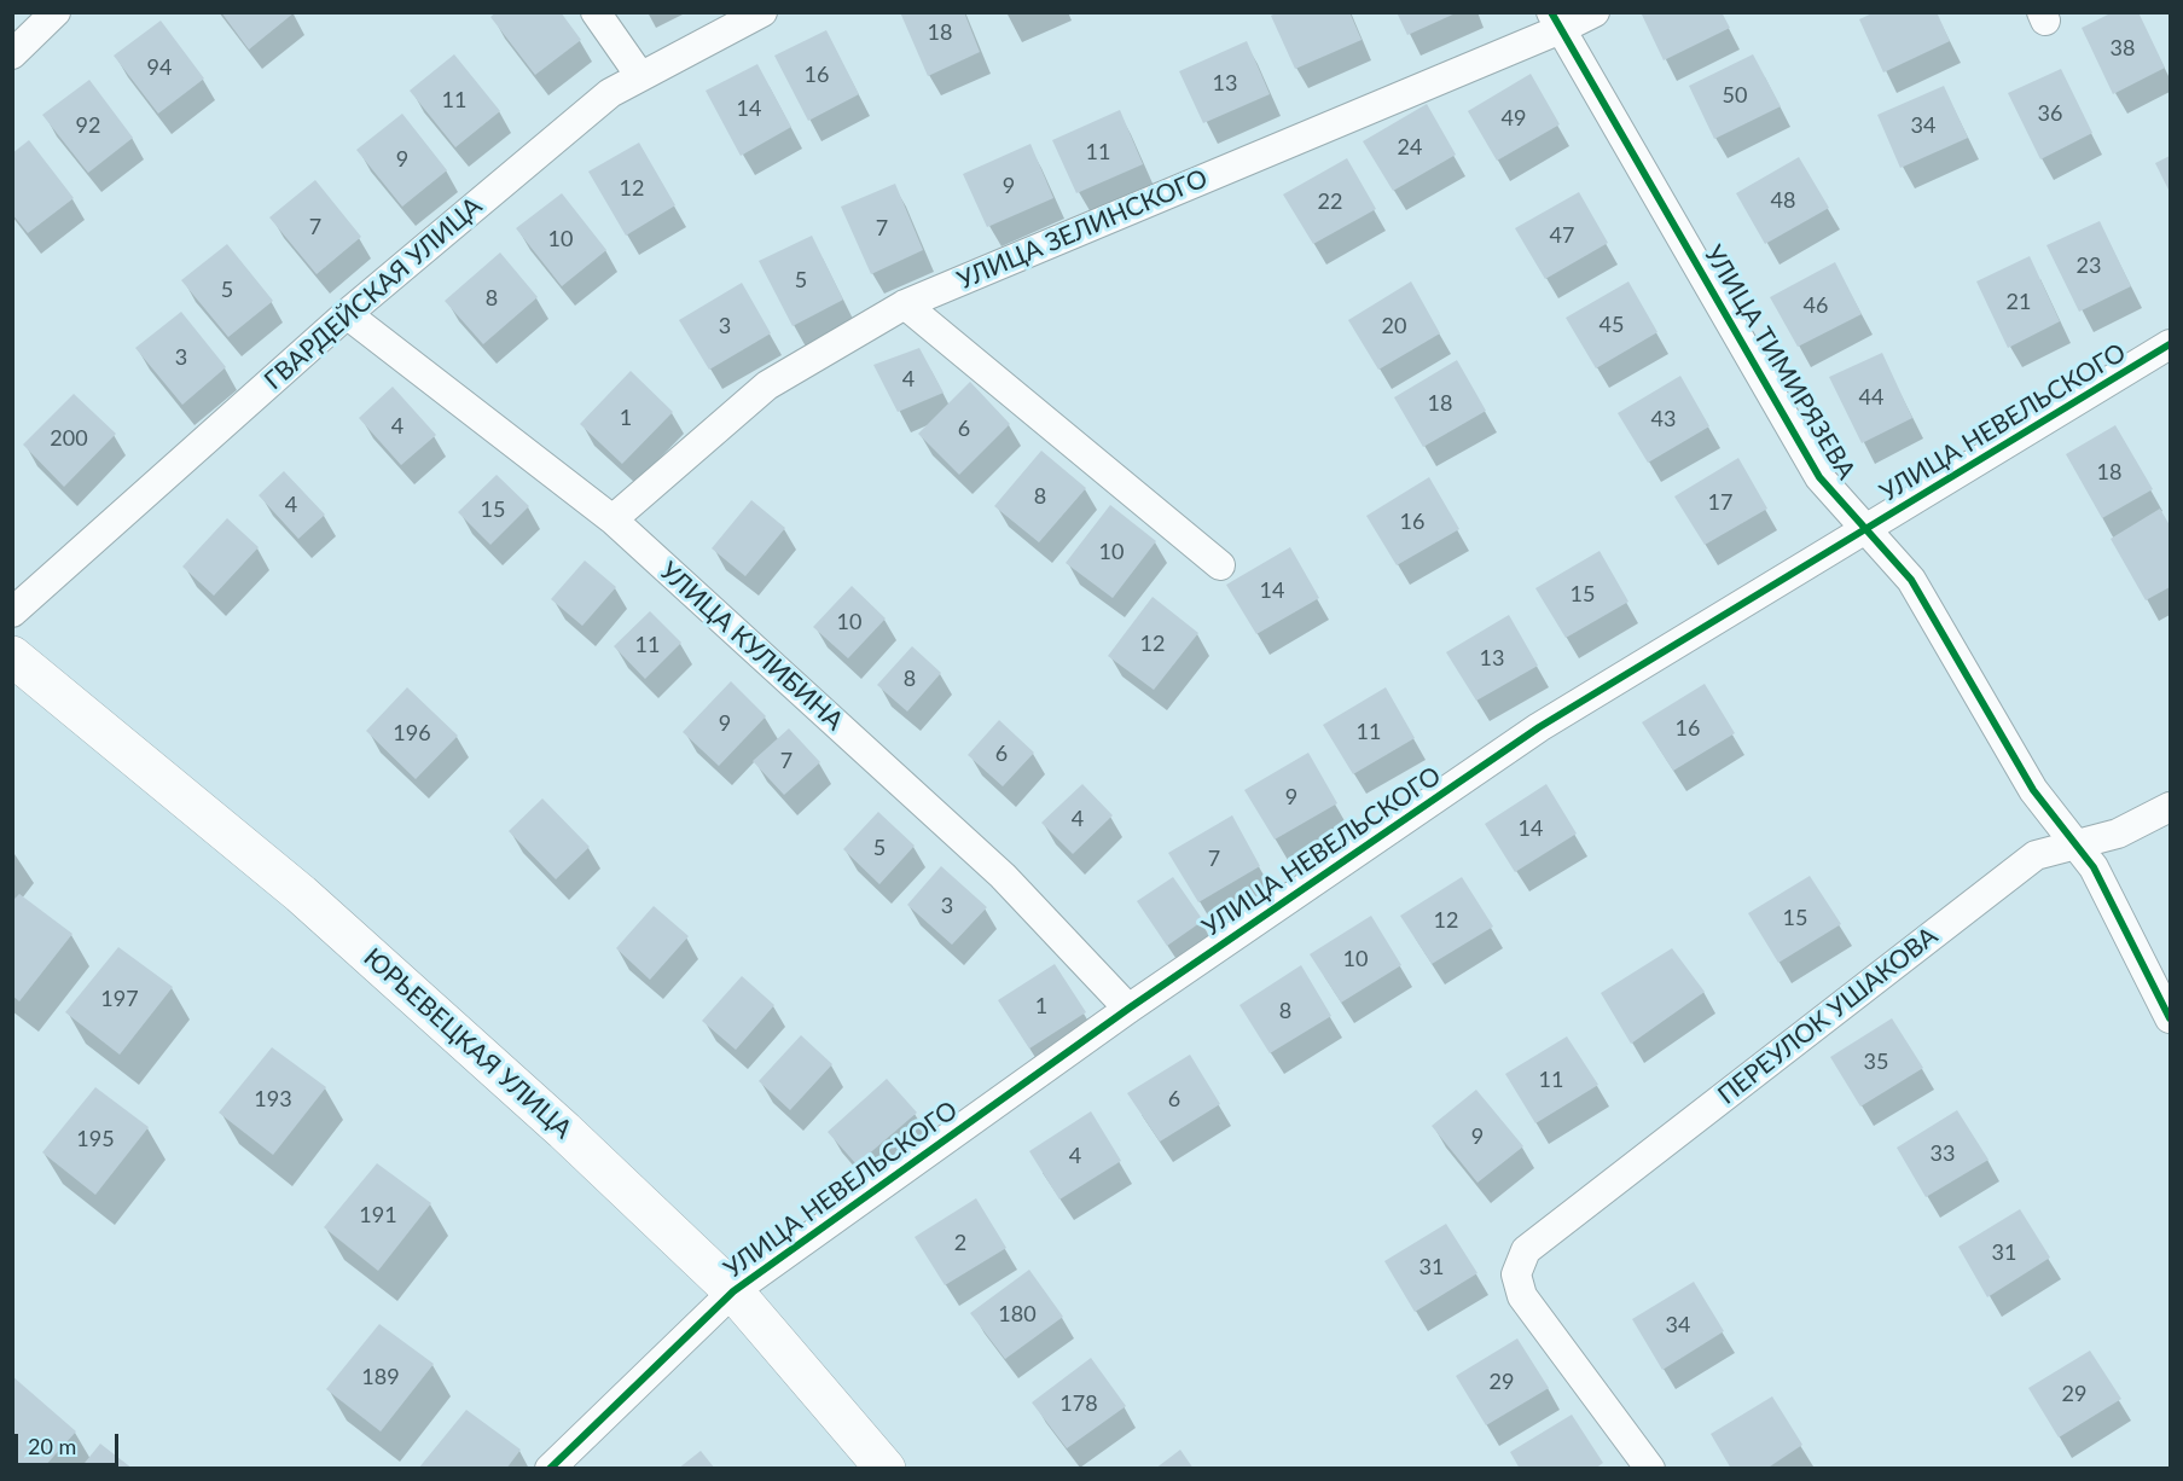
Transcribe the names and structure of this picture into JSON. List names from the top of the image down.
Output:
{
  "streets": {
    "main road": ["ЮРЬЕВЕЦКАЯ УЛИЦА"],
    "street": [
      "УЛИЦА ЗЕЛИНСКОГО",
      "ГВАРДЕЙСКАЯ УЛИЦА",
      "УЛИЦА ТИМИРЯЗЕВА",
      "УЛИЦА НЕВЕЛЬСКОГО",
      "УЛИЦА КУЛИБИНА",
      "ПЕРЕУЛОК УШАКОВА"
    ]
  },
  "crossings": [
    ["УЛИЦА ЗЕЛИНСКОГО", "УЛИЦА ТИМИРЯЗЕВА"],
    ["УЛИЦА ЗЕЛИНСКОГО", "УЛИЦА КУЛИБИНА"],
    ["ГВАРДЕЙСКАЯ УЛИЦА", "УЛИЦА КУЛИБИНА"],
    ["УЛИЦА ТИМИРЯЗЕВА", "УЛИЦА НЕВЕЛЬСКОГО"],
    ["УЛИЦА ТИМИРЯЗЕВА", "ПЕРЕУЛОК УШАКОВА"],
    ["УЛИЦА НЕВЕЛЬСКОГО", "УЛИЦА КУЛИБИНА"],
    ["УЛИЦА НЕВЕЛЬСКОГО", "ЮРЬЕВЕЦКАЯ УЛИЦА"]
  ],
  "house_numbers": [
    "18",
    "38",
    "94",
    "16",
    "13",
    "50",
    "11",
    "14",
    "36",
    "49",
    "92",
    "34",
    "24",
    "11",
    "9",
    "9",
    "12",
    "48",
    "22",
    "7",
    "7",
    "47",
    "10",
    "23",
    "5",
    "5",
    "8",
    "21",
    "46",
    "45",
    "3",
    "20",
    "3",
    "4",
    "44",
    "18",
    "1",
    "43",
    "4",
    "6",
    "200",
    "18",
    "8",
    "17",
    "4",
    "15",
    "16",
    "10",
    "14",
    "15",
    "10",
    "12",
    "11",
    "13",
    "8",
    "9",
    "16",
    "11",
    "196",
    "6",
    "7",
    "9",
    "4",
    "14",
    "5",
    "7",
    "3",
    "15",
    "12",
    "10",
    "197",
    "1",
    "8",
    "35",
    "11",
    "193",
    "6",
    "9",
    "195",
    "33",
    "4",
    "191",
    "2",
    "31",
    "31",
    "180",
    "34",
    "189",
    "29",
    "29",
    "178"
  ],
  "scale_bar": "20 m"
}
